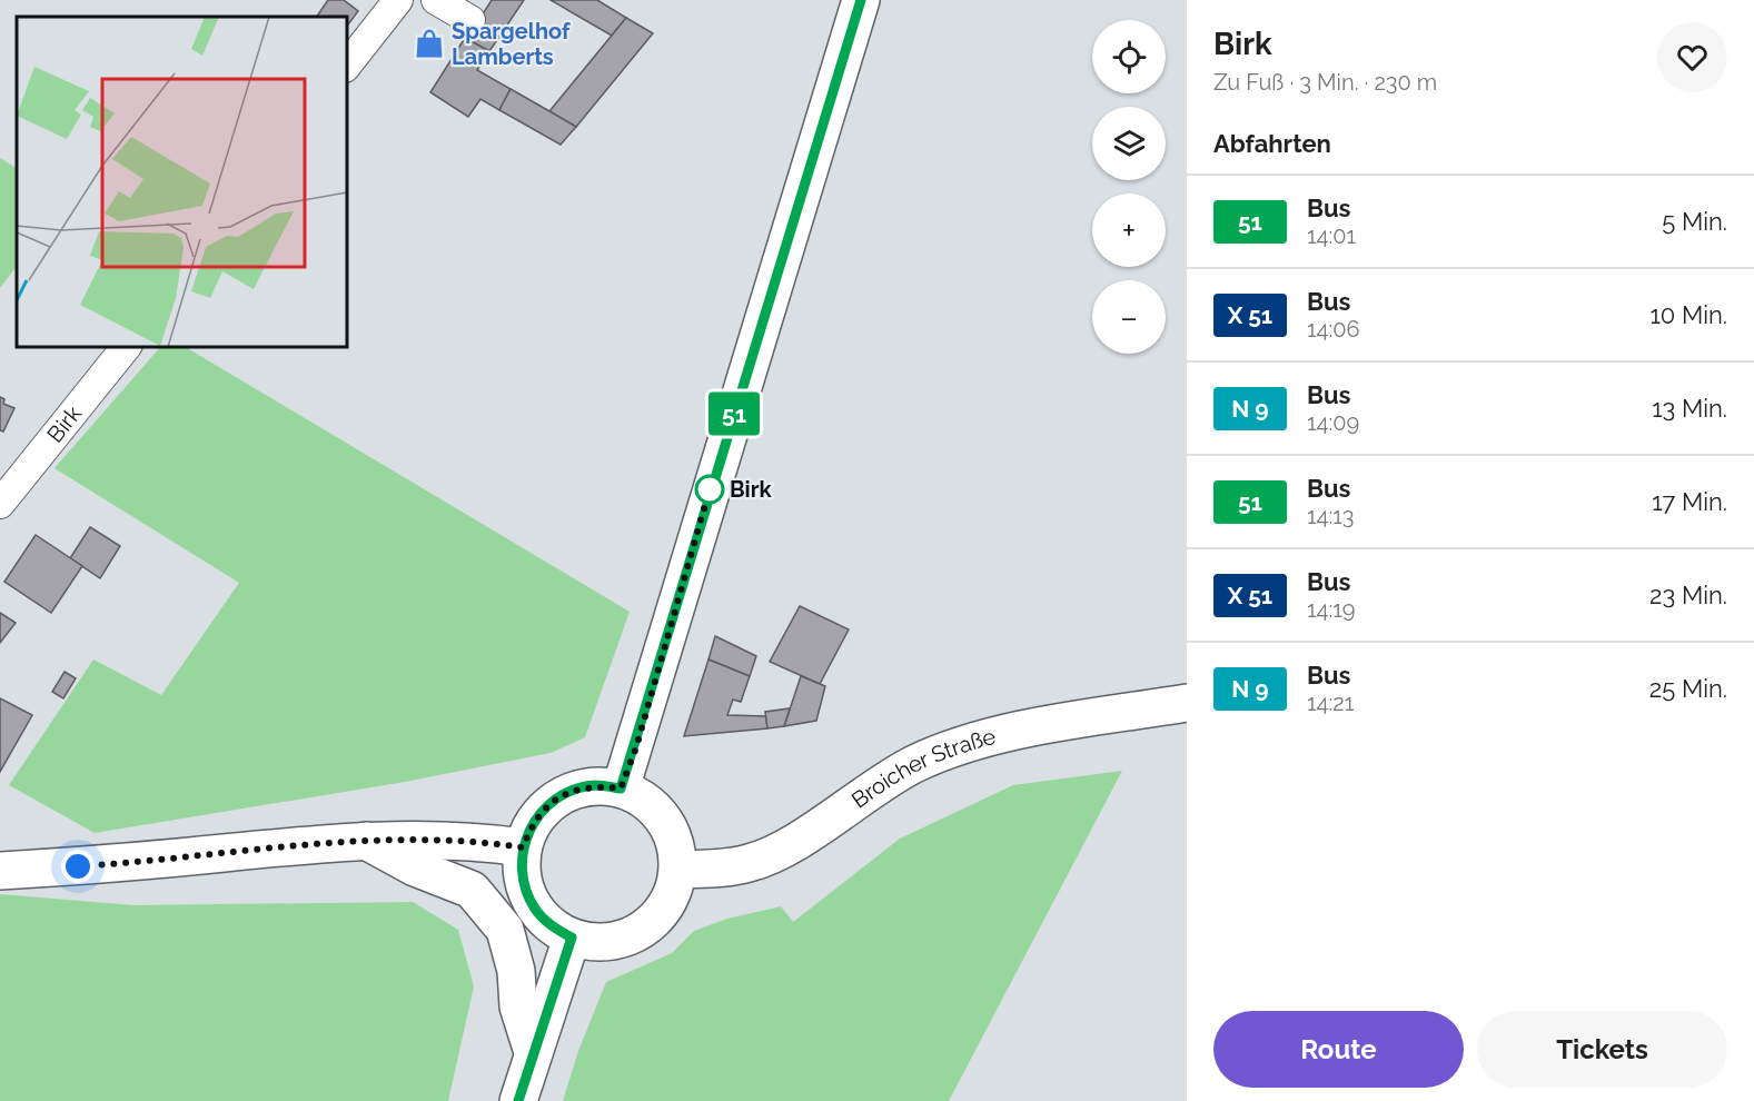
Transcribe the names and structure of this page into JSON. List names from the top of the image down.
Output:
{
  "streets": {
    "main road": ["Broicher Straße"],
    "street": ["Birk"]
  },
  "places": {
    "shop": ["Spargelhof Lamberts"],
    "other": ["Birk"]
  },
  "lines": ["bus line 51"],
  "page": {
    "on_map": "51",
    "heading": [
      ["Birk", "Zu Fuß · 3 Min. · 230 m"],
      "Abfahrten"
    ],
    "map_buttons": ["+", "−"],
    "list": [
      {
        "mark": "51",
        "name": "Bus",
        "note": "14:01",
        "value": "5 Min."
      },
      {
        "mark": "X 51",
        "name": "Bus",
        "note": "14:06",
        "value": "10 Min."
      },
      {
        "mark": "N 9",
        "name": "Bus",
        "note": "14:09",
        "value": "13 Min."
      },
      {
        "mark": "51",
        "name": "Bus",
        "note": "14:13",
        "value": "17 Min."
      },
      {
        "mark": "X 51",
        "name": "Bus",
        "note": "14:19",
        "value": "23 Min."
      },
      {
        "mark": "N 9",
        "name": "Bus",
        "note": "14:21",
        "value": "25 Min."
      }
    ],
    "buttons": ["Route", "Tickets"]
  }
}
